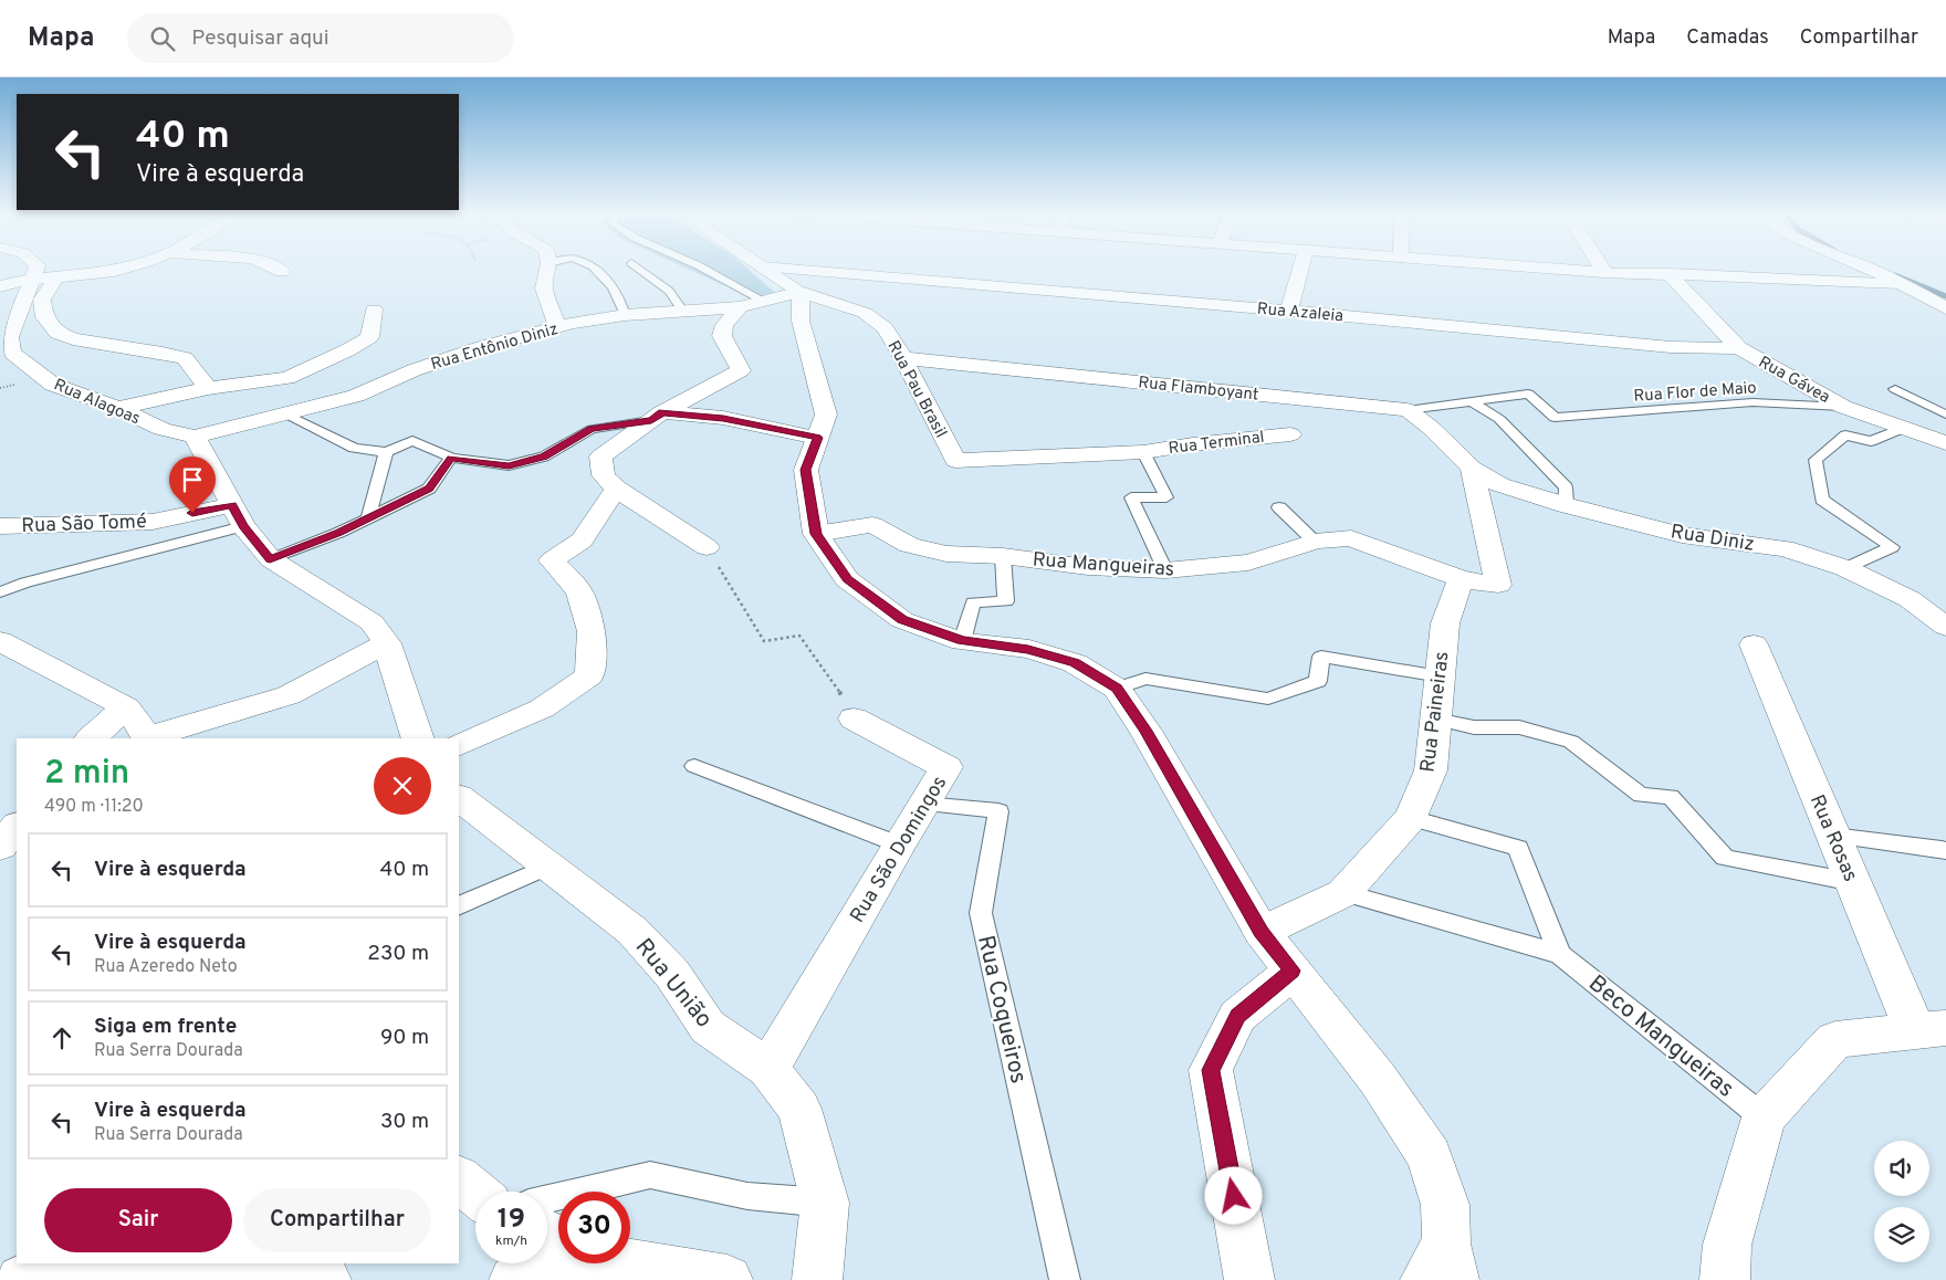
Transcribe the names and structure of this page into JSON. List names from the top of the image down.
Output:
{
  "streets": {
    "street": [
      "Rua Azaleia",
      "Rua Entônio Diniz",
      "Rua Gávea",
      "Rua Flamboyant",
      "Rua Pau Brasil",
      "Rua Alagoas",
      "Rua Terminal",
      "Rua São Tomé",
      "Rua Diniz",
      "Rua Mangueiras",
      "Rua Paineiras",
      "Rua Rosas",
      "Rua São Domingos",
      "Rua União"
    ],
    "lane": ["Rua Flor de Maio", "Rua Coqueiros", "Beco Mangueiras"]
  },
  "crossings": [
    ["Rua Azaleia", "Rua Gávea"],
    ["Rua Entônio Diniz", "Rua Pau Brasil"],
    ["Rua Entônio Diniz", "Rua Alagoas"],
    ["Rua Gávea", "Rua Flor de Maio"],
    ["Rua Flamboyant", "Rua Pau Brasil"],
    ["Rua Flamboyant", "Rua Flor de Maio"],
    ["Rua Pau Brasil", "Rua Terminal"],
    ["Rua Diniz", "Rua Mangueiras"],
    ["Rua Mangueiras", "Rua Paineiras"],
    ["Rua Paineiras", "Beco Mangueiras"],
    ["Rua São Domingos", "Rua União"],
    ["Rua São Domingos", "Rua Coqueiros"]
  ],
  "page": {
    "header": "Mapa",
    "search": "Pesquisar aqui",
    "nav": ["Mapa", "Camadas", "Compartilhar"],
    "turn": ["40 m", "Vire à esquerda"],
    "heading": ["2 min", "490 m · 11:20"],
    "list": [
      {
        "name": "Vire à esquerda",
        "value": "40 m"
      },
      {
        "name": "Vire à esquerda",
        "note": "Rua Azeredo Neto",
        "value": "230 m"
      },
      {
        "name": "Siga em frente",
        "note": "Rua Serra Dourada",
        "value": "90 m"
      },
      {
        "name": "Vire à esquerda",
        "note": "Rua Serra Dourada",
        "value": "30 m"
      }
    ],
    "buttons": ["Sair", "Compartilhar"],
    "speed": "19 km/h",
    "limit": "30"
  }
}
